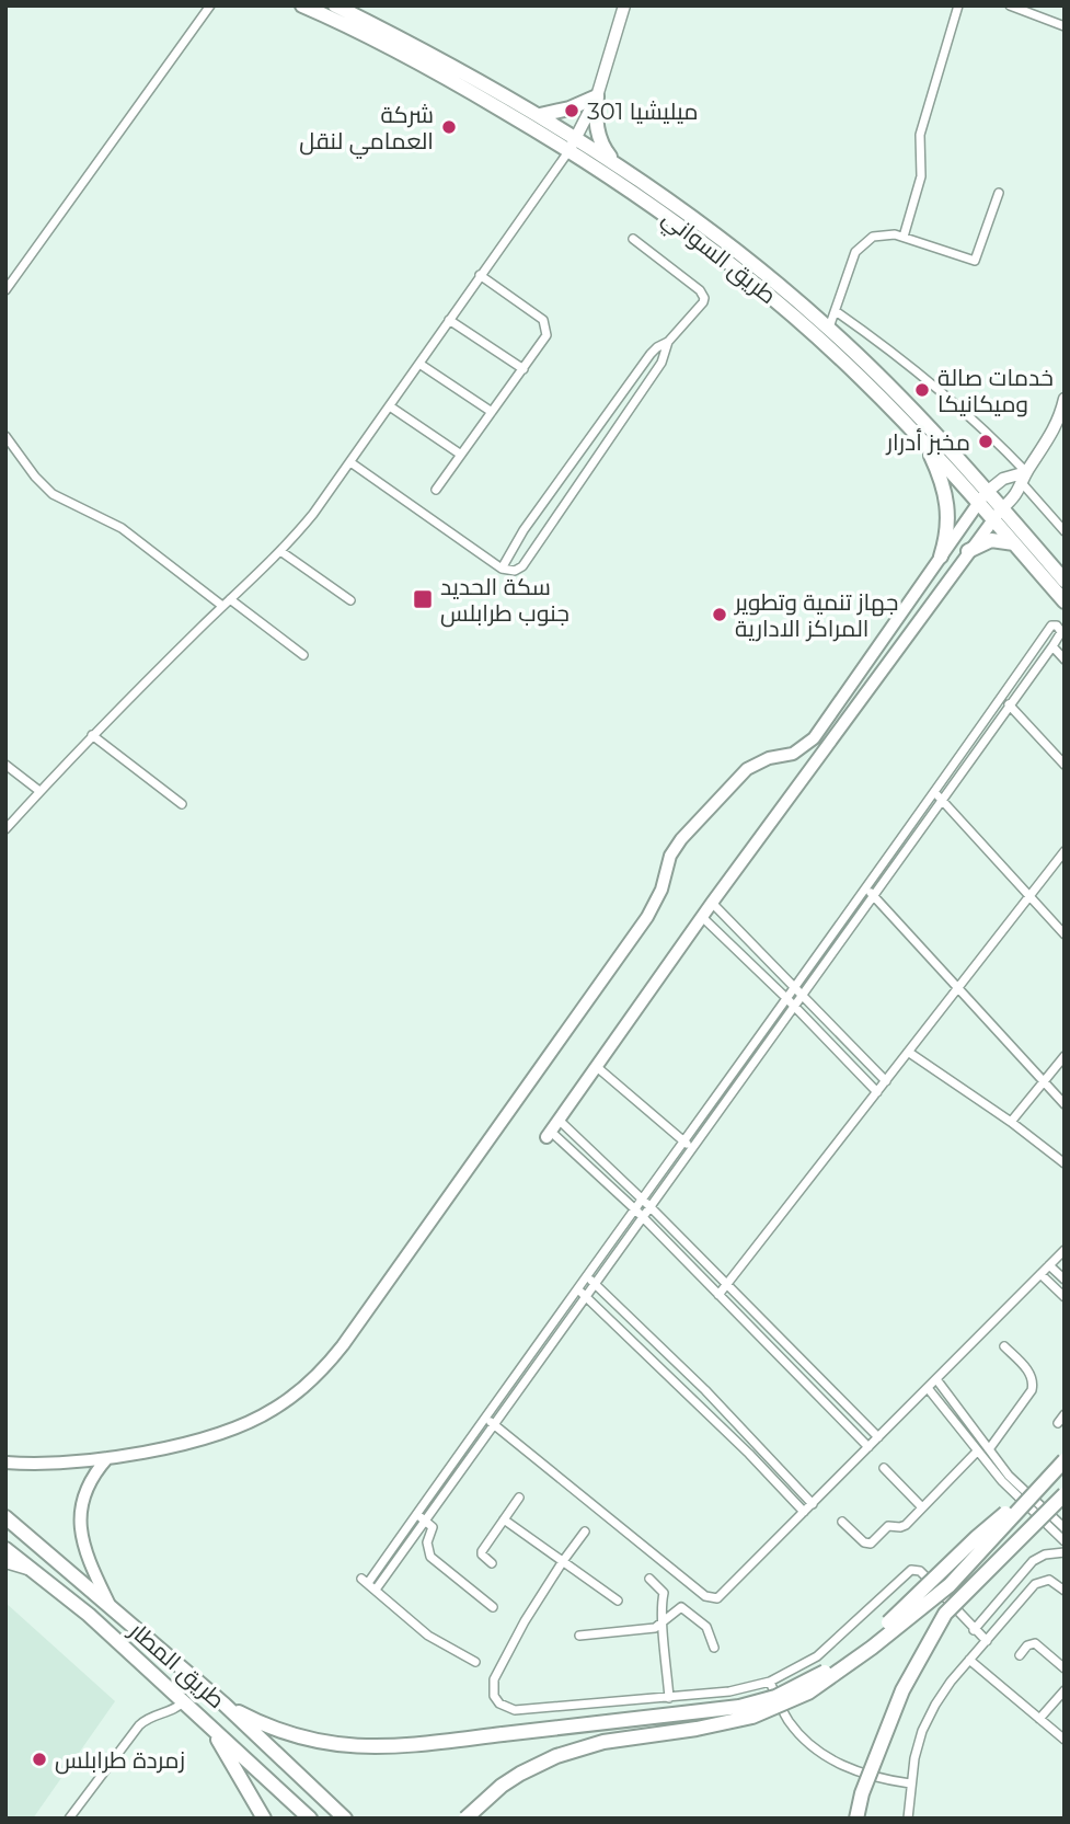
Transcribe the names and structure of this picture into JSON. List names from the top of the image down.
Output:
{
  "streets": {
    "highway": ["طريق السواني", "طريق المطار"]
  },
  "places": {
    "other": [
      "ميليشيا 301",
      "شركة العمامي لنقل",
      "خدمات صالة وميكانيكا",
      "مخبز أدرار",
      "جهاز تنمية وتطوير المراكز الادارية",
      "زمردة طرابلس"
    ],
    "transit": ["سكة الحديد جنوب طرابلس"]
  }
}
